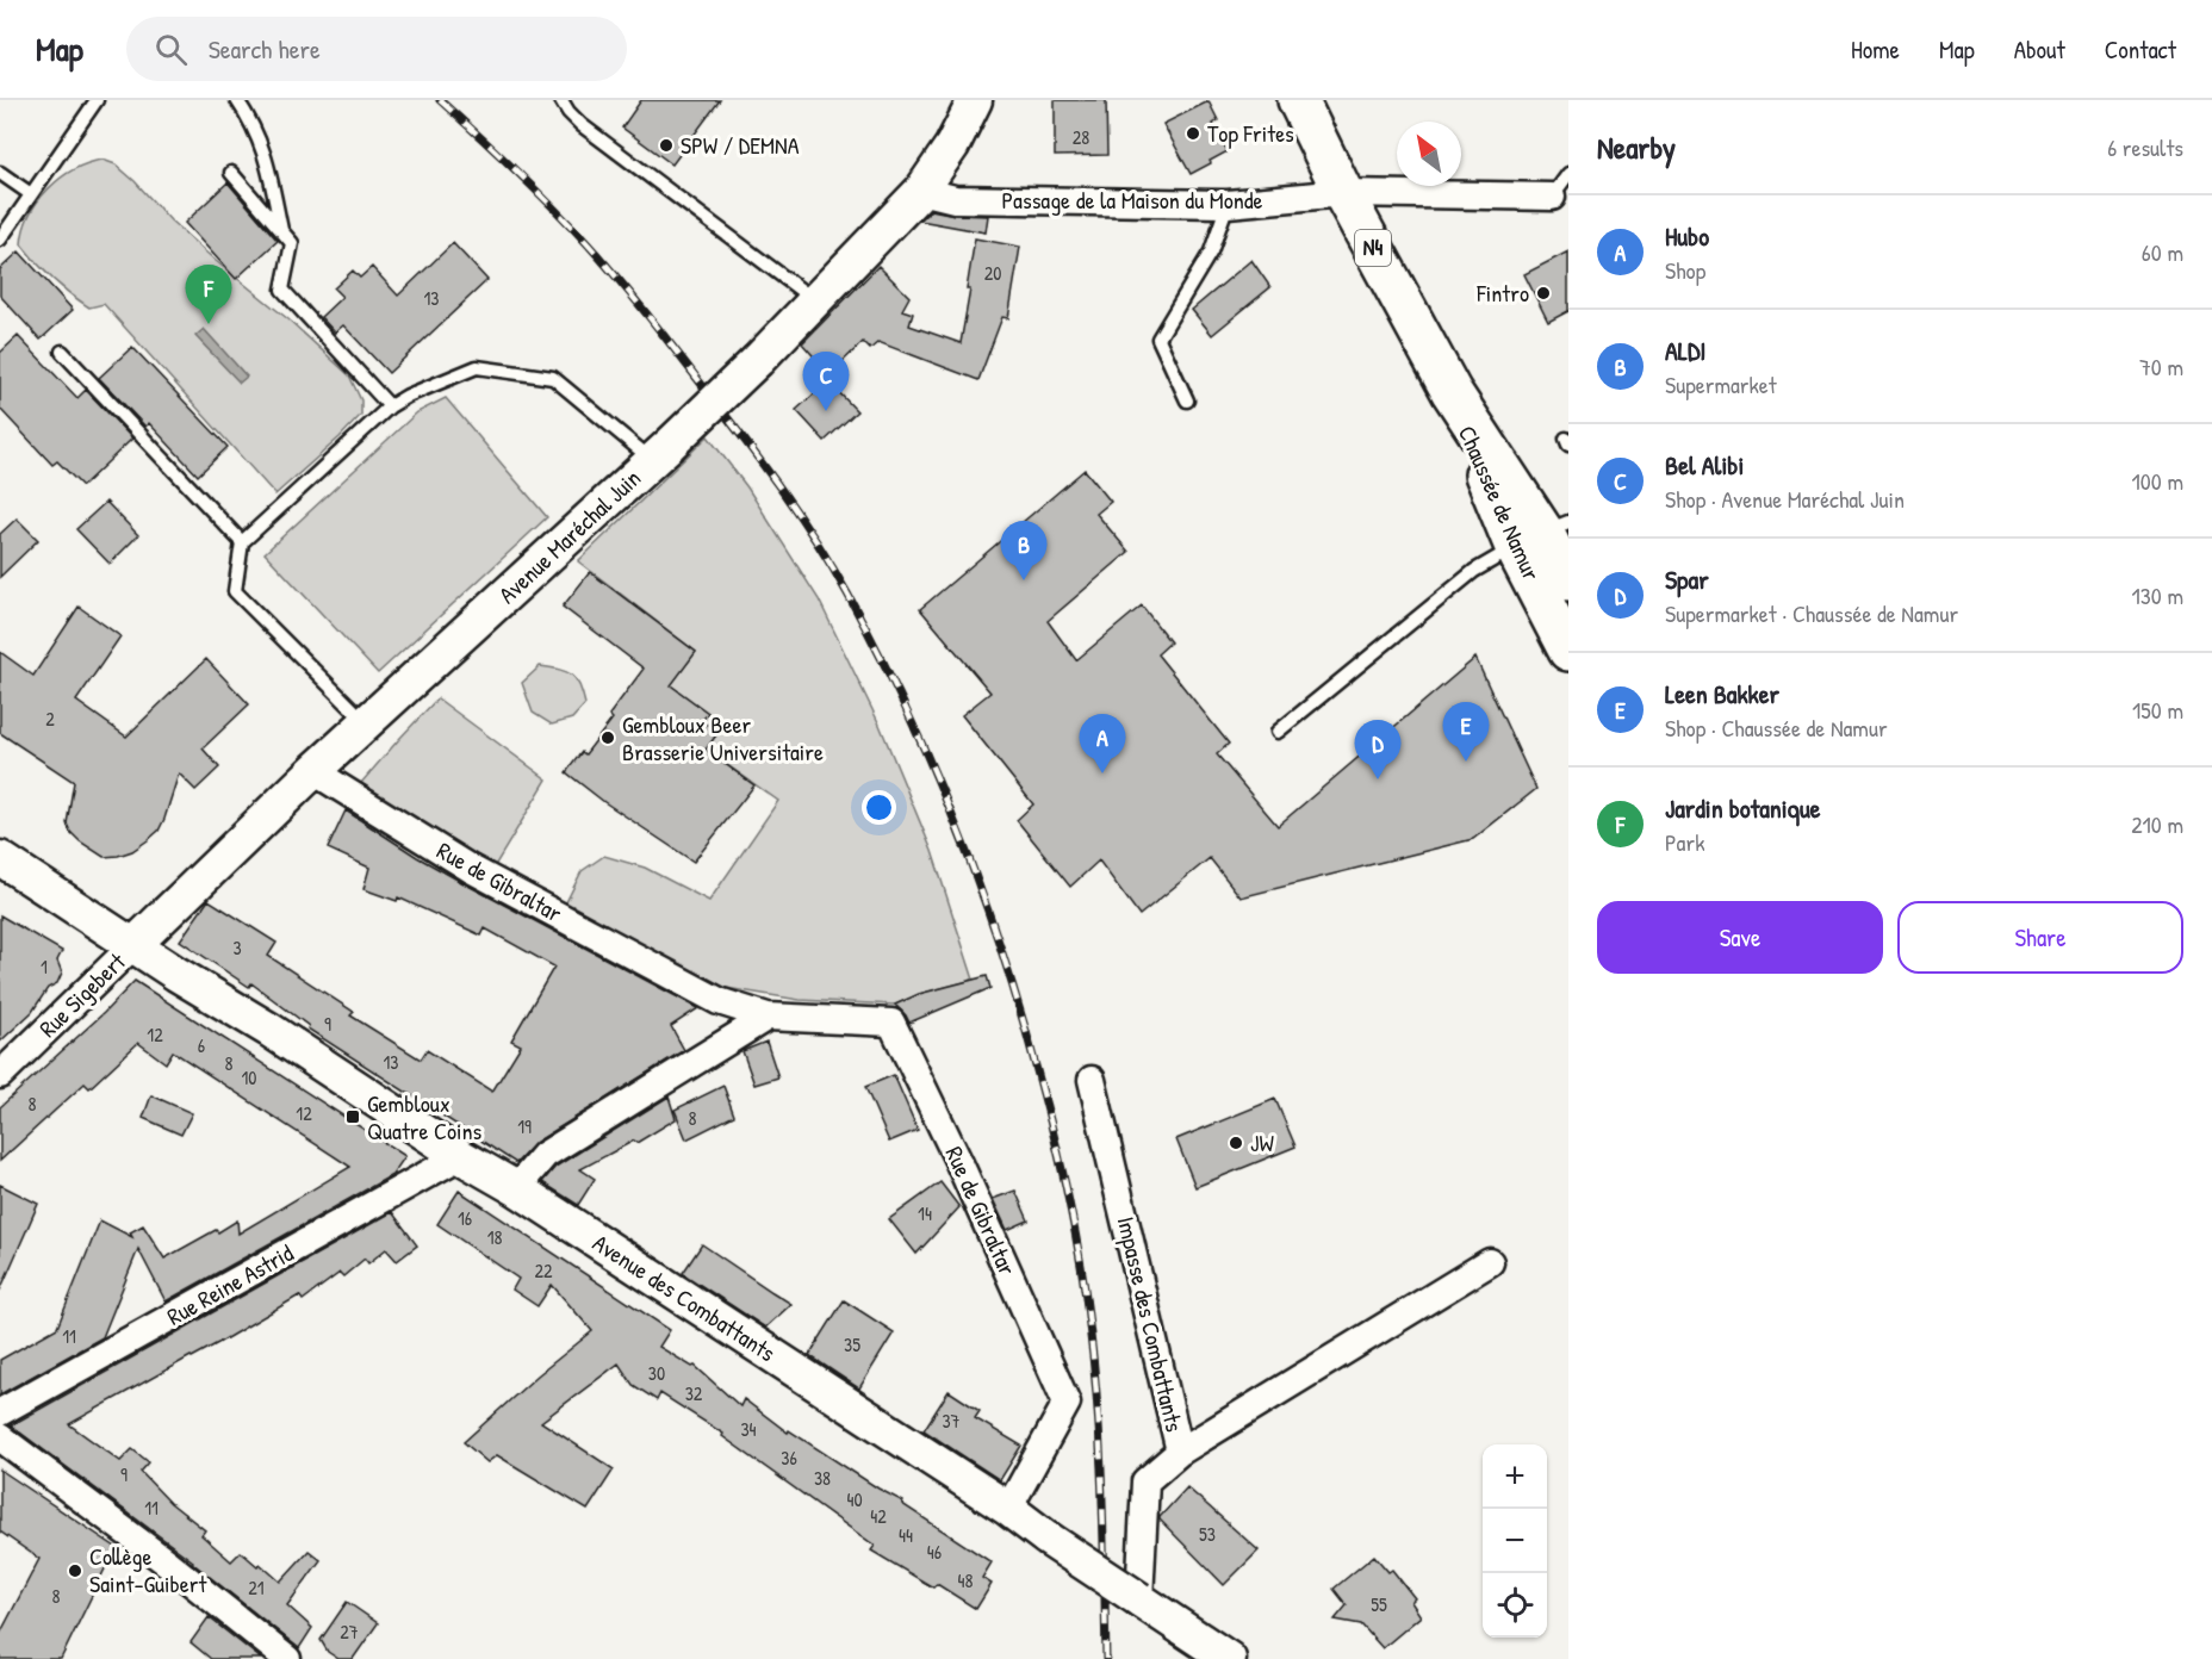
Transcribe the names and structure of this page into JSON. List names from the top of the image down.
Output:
{
  "streets": {
    "main road": ["N4", "Chaussée de Namur"],
    "street": [
      "Passage de la Maison du Monde",
      "Avenue Maréchal Juin",
      "Rue de Gibraltar",
      "Rue Sigebert",
      "Rue Reine Astrid",
      "Avenue des Combattants",
      "Impasse des Combattants"
    ]
  },
  "crossings": [
    ["Passage de la Maison du Monde", "Chaussée de Namur"],
    ["Passage de la Maison du Monde", "Avenue Maréchal Juin"],
    ["Avenue Maréchal Juin", "Rue de Gibraltar"],
    ["Avenue Maréchal Juin", "Rue Sigebert"],
    ["Avenue Maréchal Juin", "Avenue des Combattants"],
    ["Rue de Gibraltar", "Avenue des Combattants"],
    ["Rue Sigebert", "Avenue des Combattants"],
    ["Rue Reine Astrid", "Avenue des Combattants"],
    ["Avenue des Combattants", "Impasse des Combattants"]
  ],
  "places": {
    "other": [
      "Top Frites",
      "SPW / DEMNA",
      "Fintro",
      "Gembloux Beer Brasserie Universitaire",
      "JW",
      "Collège Saint-Guibert"
    ],
    "transit": ["Gembloux Quatre Coins"]
  },
  "house_numbers": [
    "28",
    "20",
    "13",
    "2",
    "3",
    "1",
    "9",
    "12",
    "6",
    "13",
    "8",
    "10",
    "8",
    "12",
    "8",
    "19",
    "14",
    "16",
    "18",
    "22",
    "11",
    "35",
    "30",
    "32",
    "37",
    "34",
    "36",
    "9",
    "38",
    "40",
    "11",
    "42",
    "53",
    "44",
    "46",
    "48",
    "21",
    "8",
    "55",
    "27"
  ],
  "north": "top left",
  "page": {
    "header": "Map",
    "search": "Search here",
    "nav": [
      "Home",
      "Map",
      "About",
      "Contact"
    ],
    "heading": ["Nearby", "6 results"],
    "list": [
      {
        "mark": "A",
        "name": "Hubo",
        "note": "Shop",
        "value": "60 m"
      },
      {
        "mark": "B",
        "name": "ALDI",
        "note": "Supermarket",
        "value": "70 m"
      },
      {
        "mark": "C",
        "name": "Bel Alibi",
        "note": "Shop · Avenue Maréchal Juin",
        "value": "100 m"
      },
      {
        "mark": "D",
        "name": "Spar",
        "note": "Supermarket · Chaussée de Namur",
        "value": "130 m"
      },
      {
        "mark": "E",
        "name": "Leen Bakker",
        "note": "Shop · Chaussée de Namur",
        "value": "150 m"
      },
      {
        "mark": "F",
        "name": "Jardin botanique",
        "note": "Park",
        "value": "210 m"
      }
    ],
    "pins": [
      "F",
      "C",
      "B",
      "E",
      "A",
      "D"
    ],
    "buttons": ["Save", "Share"],
    "map_buttons": ["+", "−"]
  }
}
